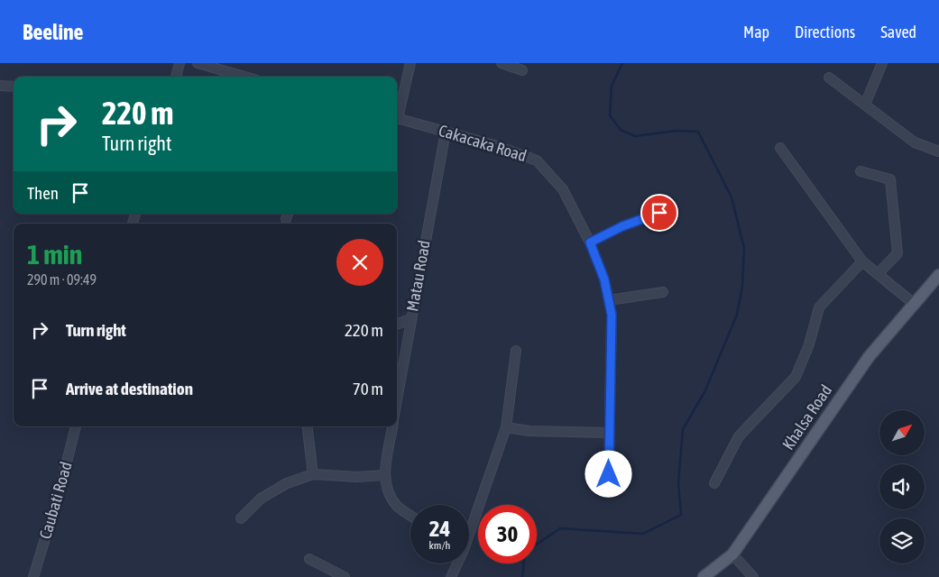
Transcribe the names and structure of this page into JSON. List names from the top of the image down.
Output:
{
  "streets": {
    "main road": ["Khalsa Road"],
    "street": ["Cakacaka Road", "Matau Road", "Caubati Road"]
  },
  "crossings": [
    ["Cakacaka Road", "Matau Road"]
  ],
  "north": "top right",
  "page": {
    "header": "Beeline",
    "nav": ["Map", "Directions", "Saved"],
    "turn": ["220 m", "Turn right"],
    "then": "Then",
    "heading": ["1 min", "290 m · 09:49"],
    "list": [
      {
        "name": "Turn right",
        "value": "220 m"
      },
      {
        "name": "Arrive at destination",
        "value": "70 m"
      }
    ],
    "speed": "24 km/h",
    "limit": "30"
  }
}
